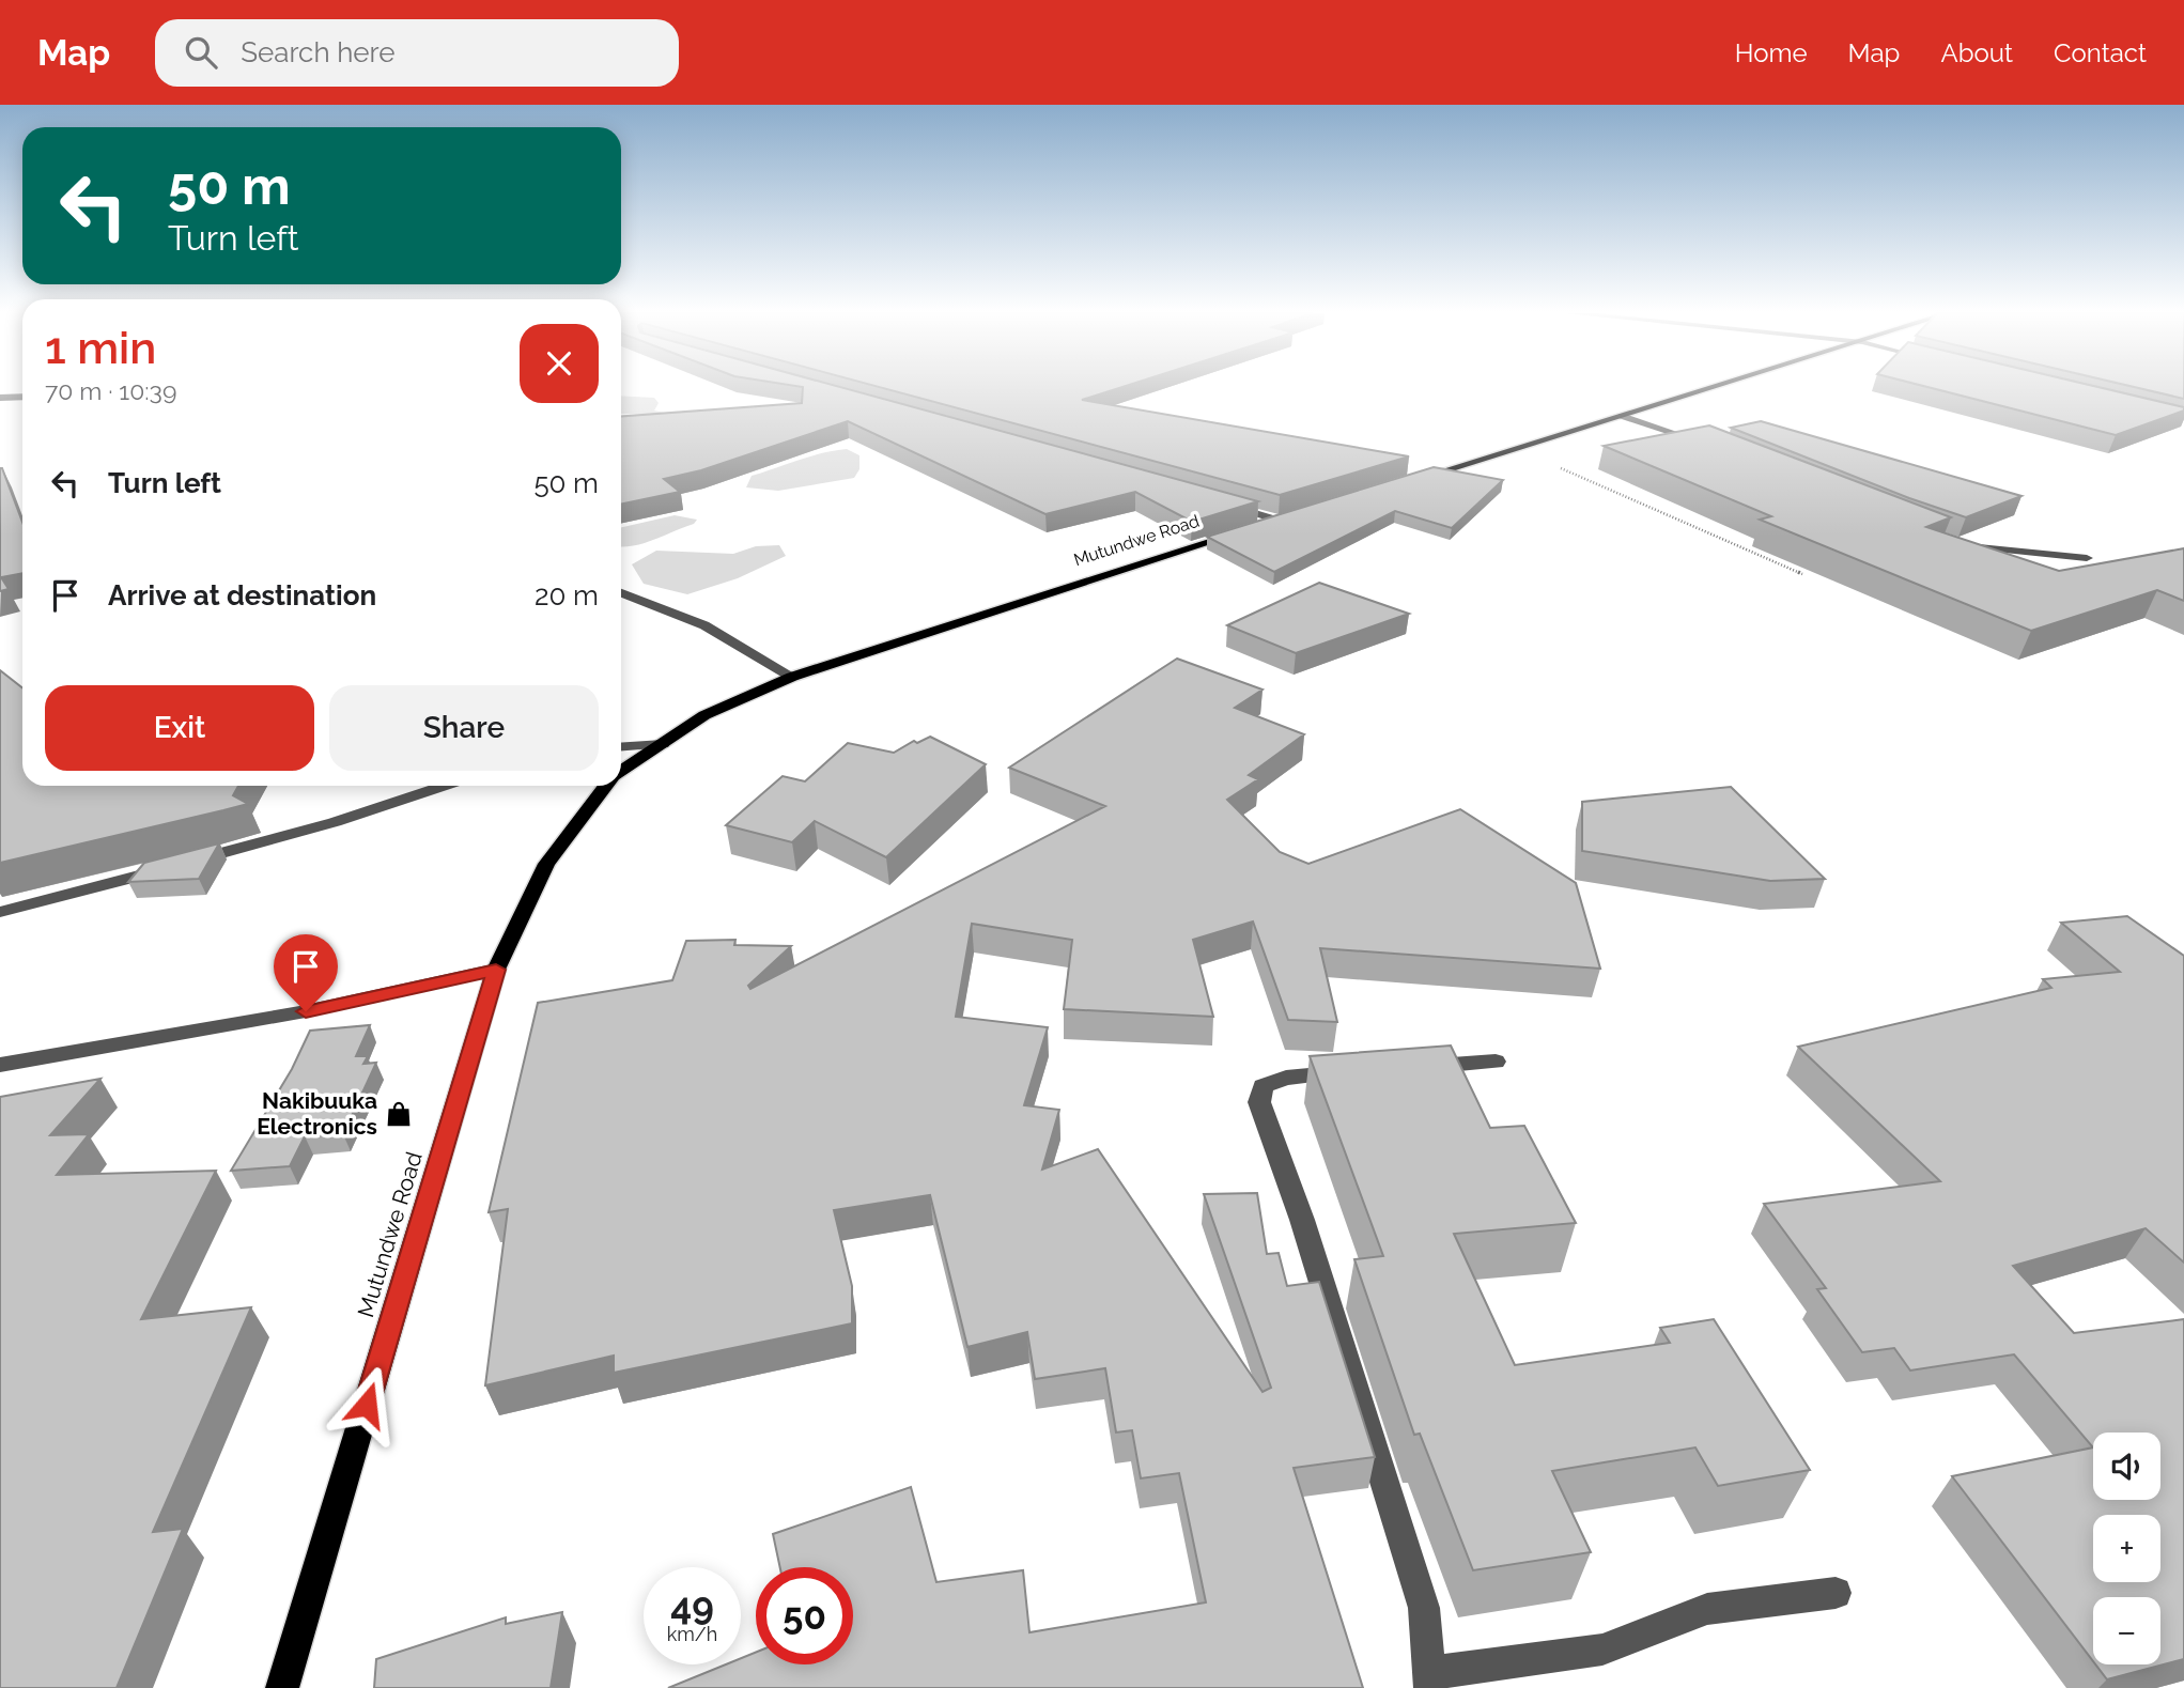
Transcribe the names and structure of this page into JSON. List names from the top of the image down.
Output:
{
  "streets": {
    "main road": ["Mutundwe Road"]
  },
  "places": {
    "shop": ["Nakibuuka Electronics"]
  },
  "page": {
    "header": "Map",
    "search": "Search here",
    "nav": [
      "Home",
      "Map",
      "About",
      "Contact"
    ],
    "turn": ["50 m", "Turn left"],
    "heading": ["1 min", "70 m · 10:39"],
    "list": [
      {
        "name": "Turn left",
        "value": "50 m"
      },
      {
        "name": "Arrive at destination",
        "value": "20 m"
      }
    ],
    "buttons": ["Exit", "Share"],
    "map_buttons": ["+", "−"],
    "speed": "49 km/h",
    "limit": "50"
  }
}
